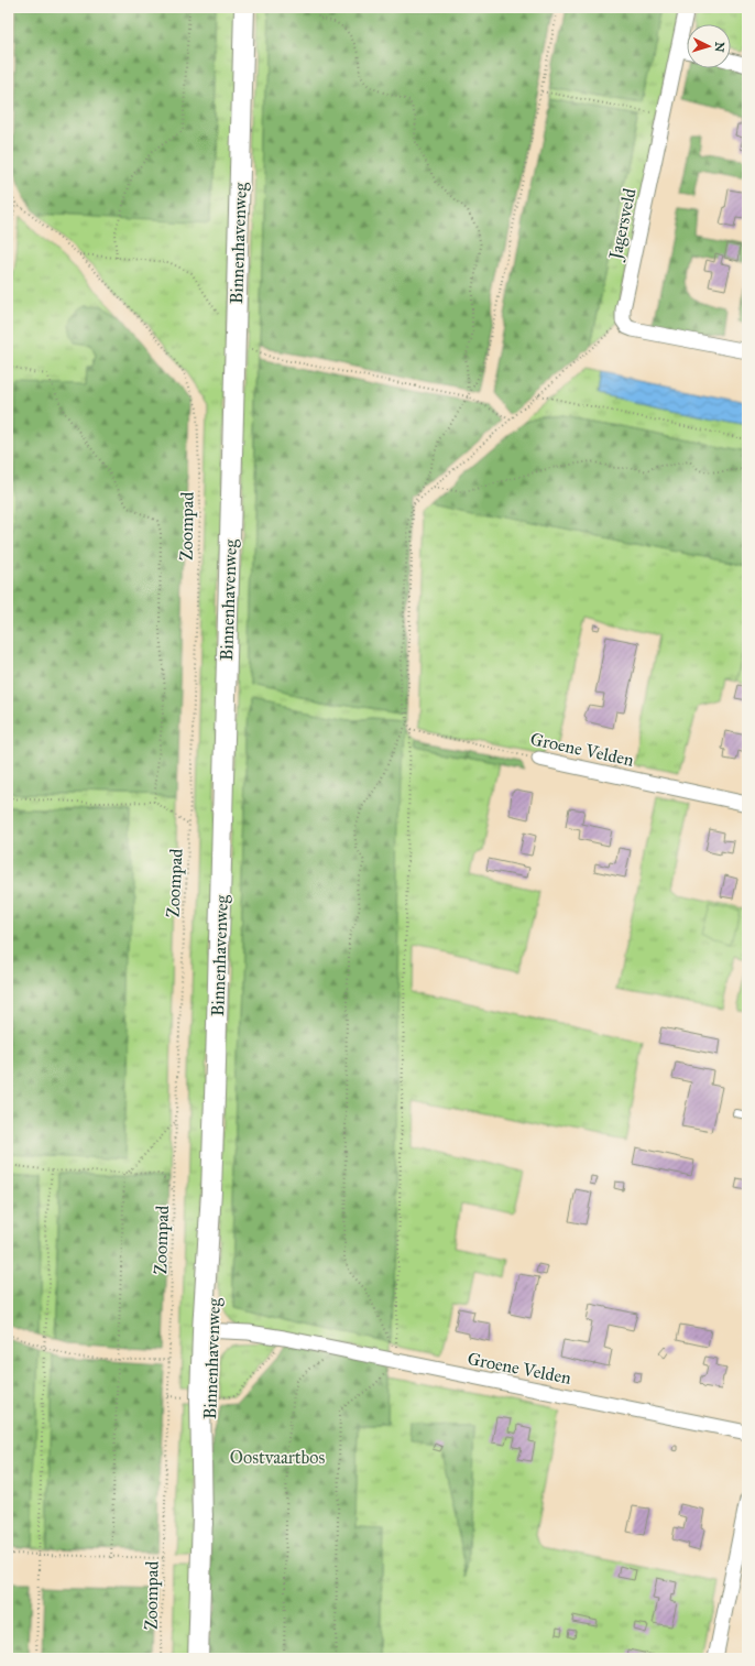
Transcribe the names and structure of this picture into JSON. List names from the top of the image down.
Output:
{
  "streets": {
    "street": ["Jagersveld", "Binnenhavenweg", "Groene Velden"],
    "path": ["Zoompad"]
  },
  "crossings": [
    ["Binnenhavenweg", "Groene Velden"]
  ],
  "parks": ["Oostvaartbos"],
  "north": "right"
}
